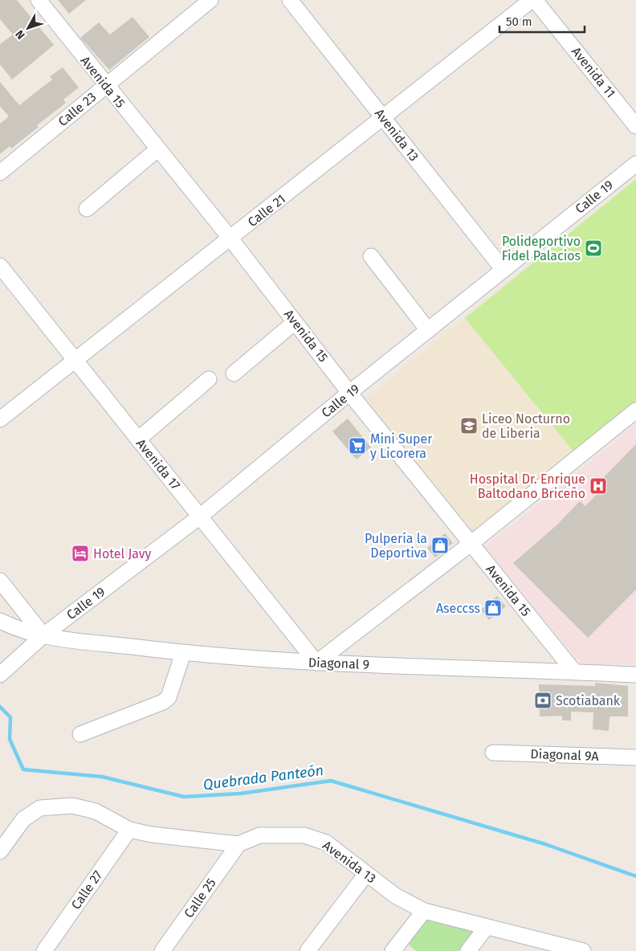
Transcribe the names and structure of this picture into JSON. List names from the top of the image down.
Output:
{
  "streets": {
    "street": [
      "Avenida 11",
      "Avenida 15",
      "Calle 23",
      "Avenida 13",
      "Calle 19",
      "Calle 21",
      "Avenida 17",
      "Diagonal 9",
      "Diagonal 9A",
      "Calle 27",
      "Calle 25"
    ]
  },
  "crossings": [
    ["Avenida 15", "Calle 23"],
    ["Avenida 15", "Calle 19"],
    ["Avenida 15", "Calle 21"],
    ["Avenida 15", "Diagonal 9"],
    ["Avenida 13", "Calle 19"],
    ["Avenida 13", "Calle 21"],
    ["Avenida 13", "Calle 27"],
    ["Avenida 13", "Calle 25"],
    ["Calle 19", "Avenida 17"],
    ["Calle 19", "Diagonal 9"],
    ["Calle 21", "Avenida 17"],
    ["Avenida 17", "Diagonal 9"]
  ],
  "water": ["Quebrada Panteón"],
  "places": {
    "sports": ["Polideportivo Fidel Palacios"],
    "school or university": ["Liceo Nocturno de Liberia"],
    "supermarket": ["Mini Super y Licorera"],
    "hospital": ["Hospital Dr. Enrique Baltodano Briceño"],
    "shop": ["Pulpería la Deportiva", "Aseccss"],
    "hotel": ["Hotel Javy"],
    "bank": ["Scotiabank"]
  },
  "scale_bar": "50 m",
  "north": "bottom left"
}
